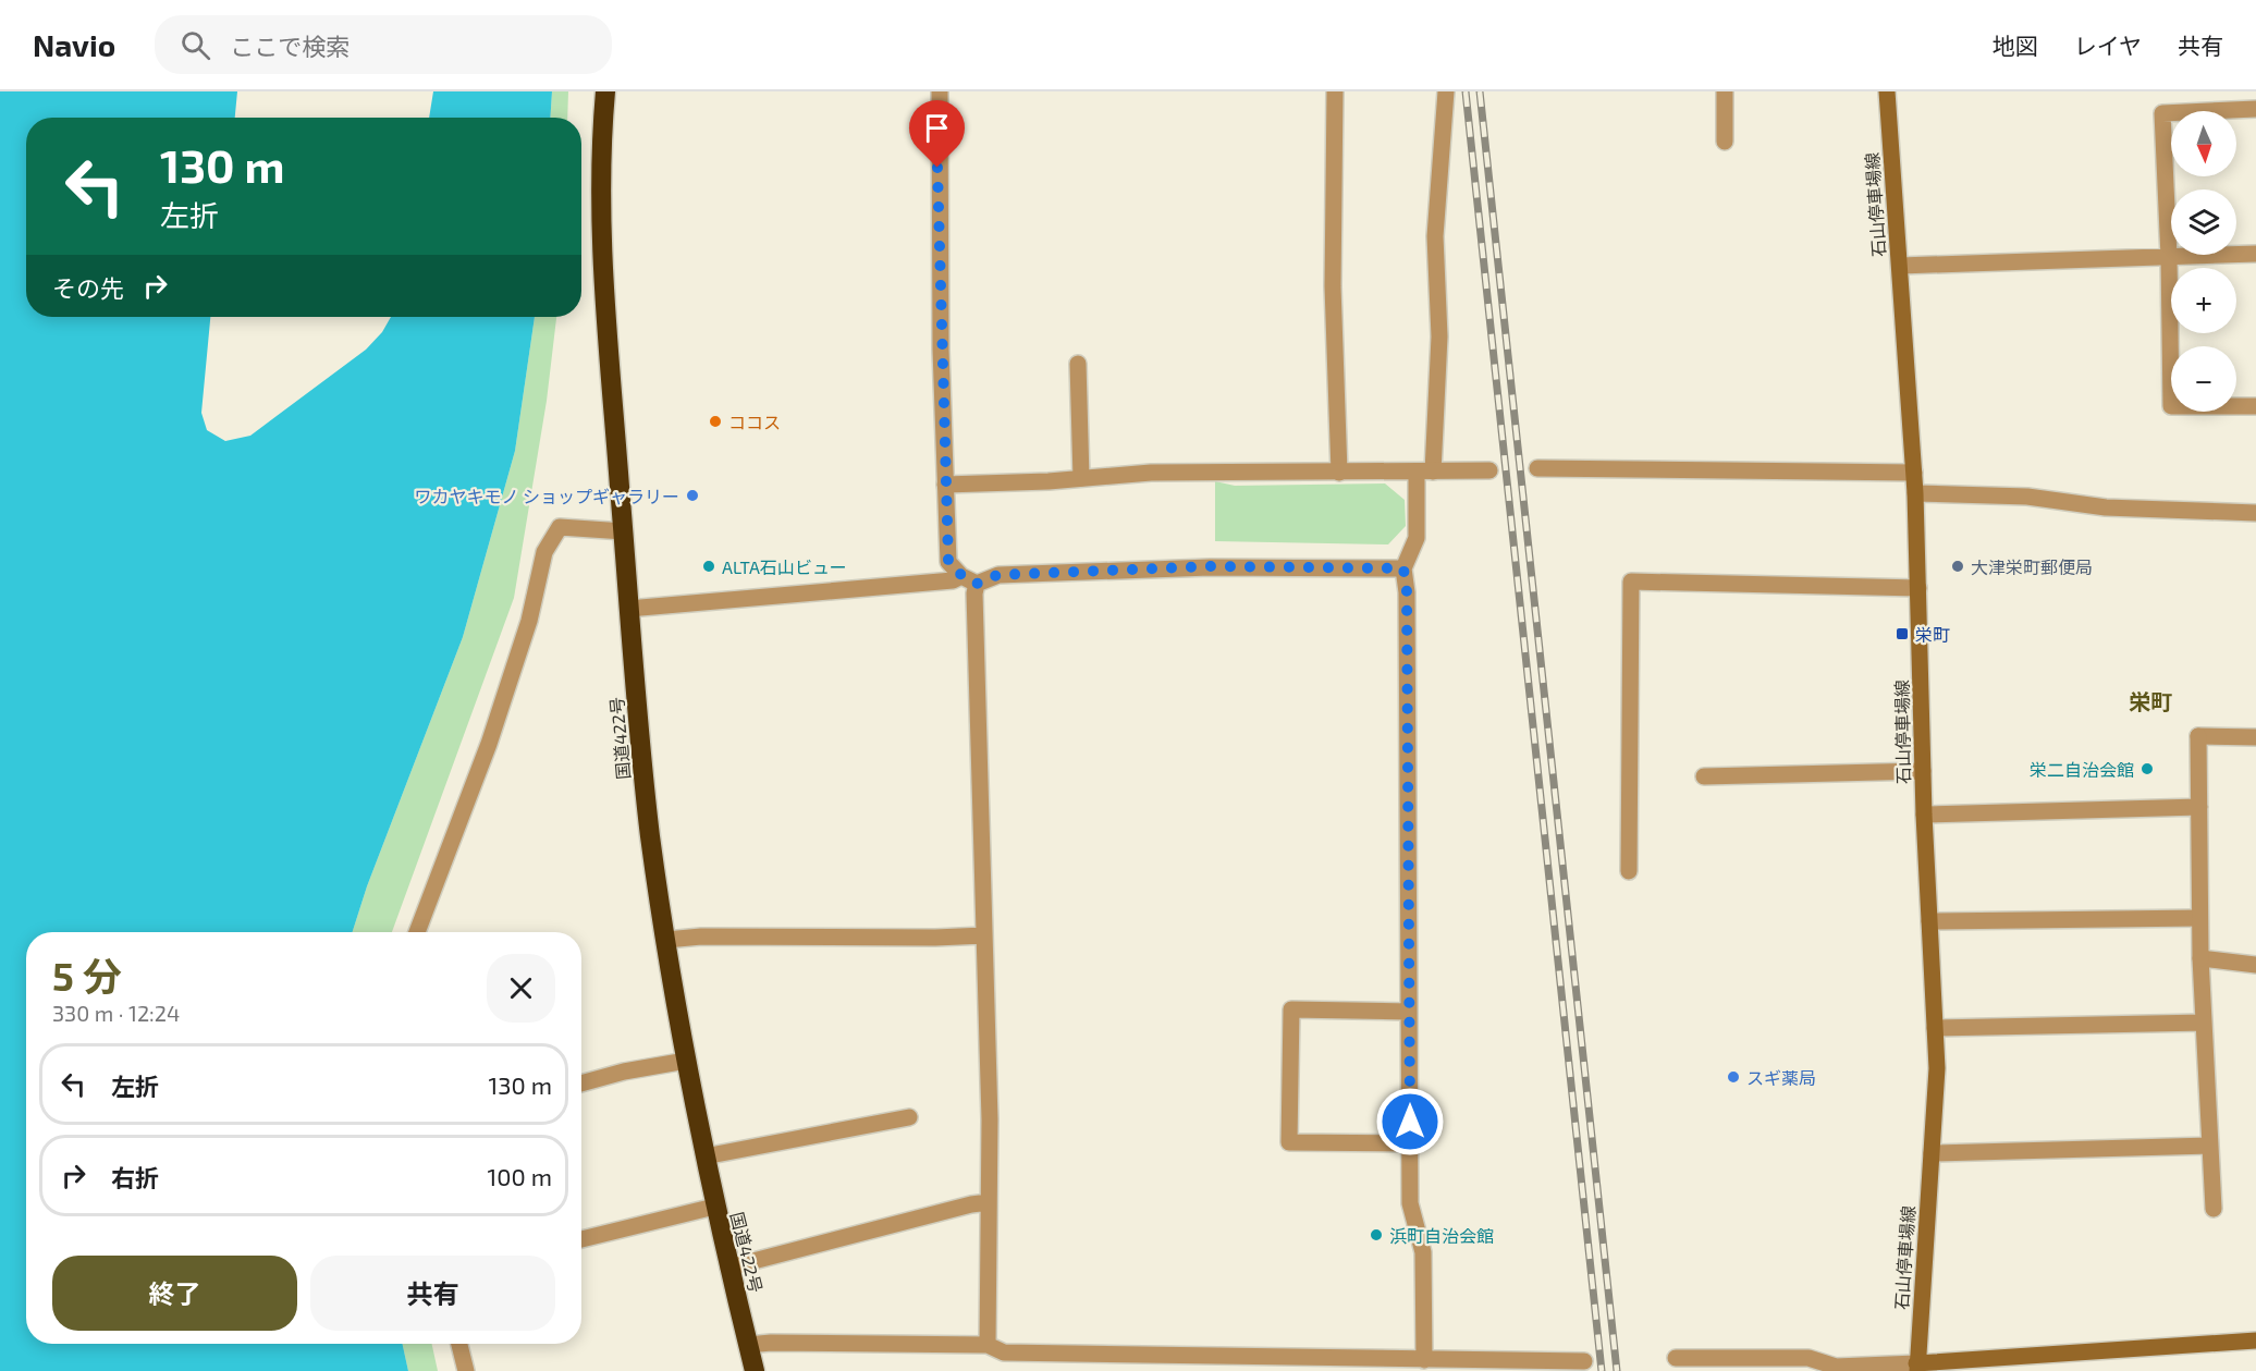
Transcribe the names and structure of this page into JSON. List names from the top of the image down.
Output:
{
  "streets": {
    "highway": ["国道422号"],
    "main road": ["石山停車場線"]
  },
  "districts": ["栄町"],
  "places": {
    "other": [
      "ココス",
      "ワカヤキモノ ショップギャラリー",
      "ALTA石山ビュー",
      "大津栄町郵便局",
      "栄二自治会館",
      "スギ薬局",
      "浜町自治会館"
    ],
    "transit": ["栄町"]
  },
  "north": "bottom",
  "page": {
    "header": "Navio",
    "search": "ここで検索",
    "nav": ["地図", "レイヤ", "共有"],
    "map_buttons": ["+", "−"],
    "turn": ["130 m", "左折"],
    "then": "その先",
    "heading": ["5 分", "330 m · 12:24"],
    "list": [
      {
        "name": "左折",
        "value": "130 m"
      },
      {
        "name": "右折",
        "value": "100 m"
      }
    ],
    "buttons": ["終了", "共有"]
  }
}
